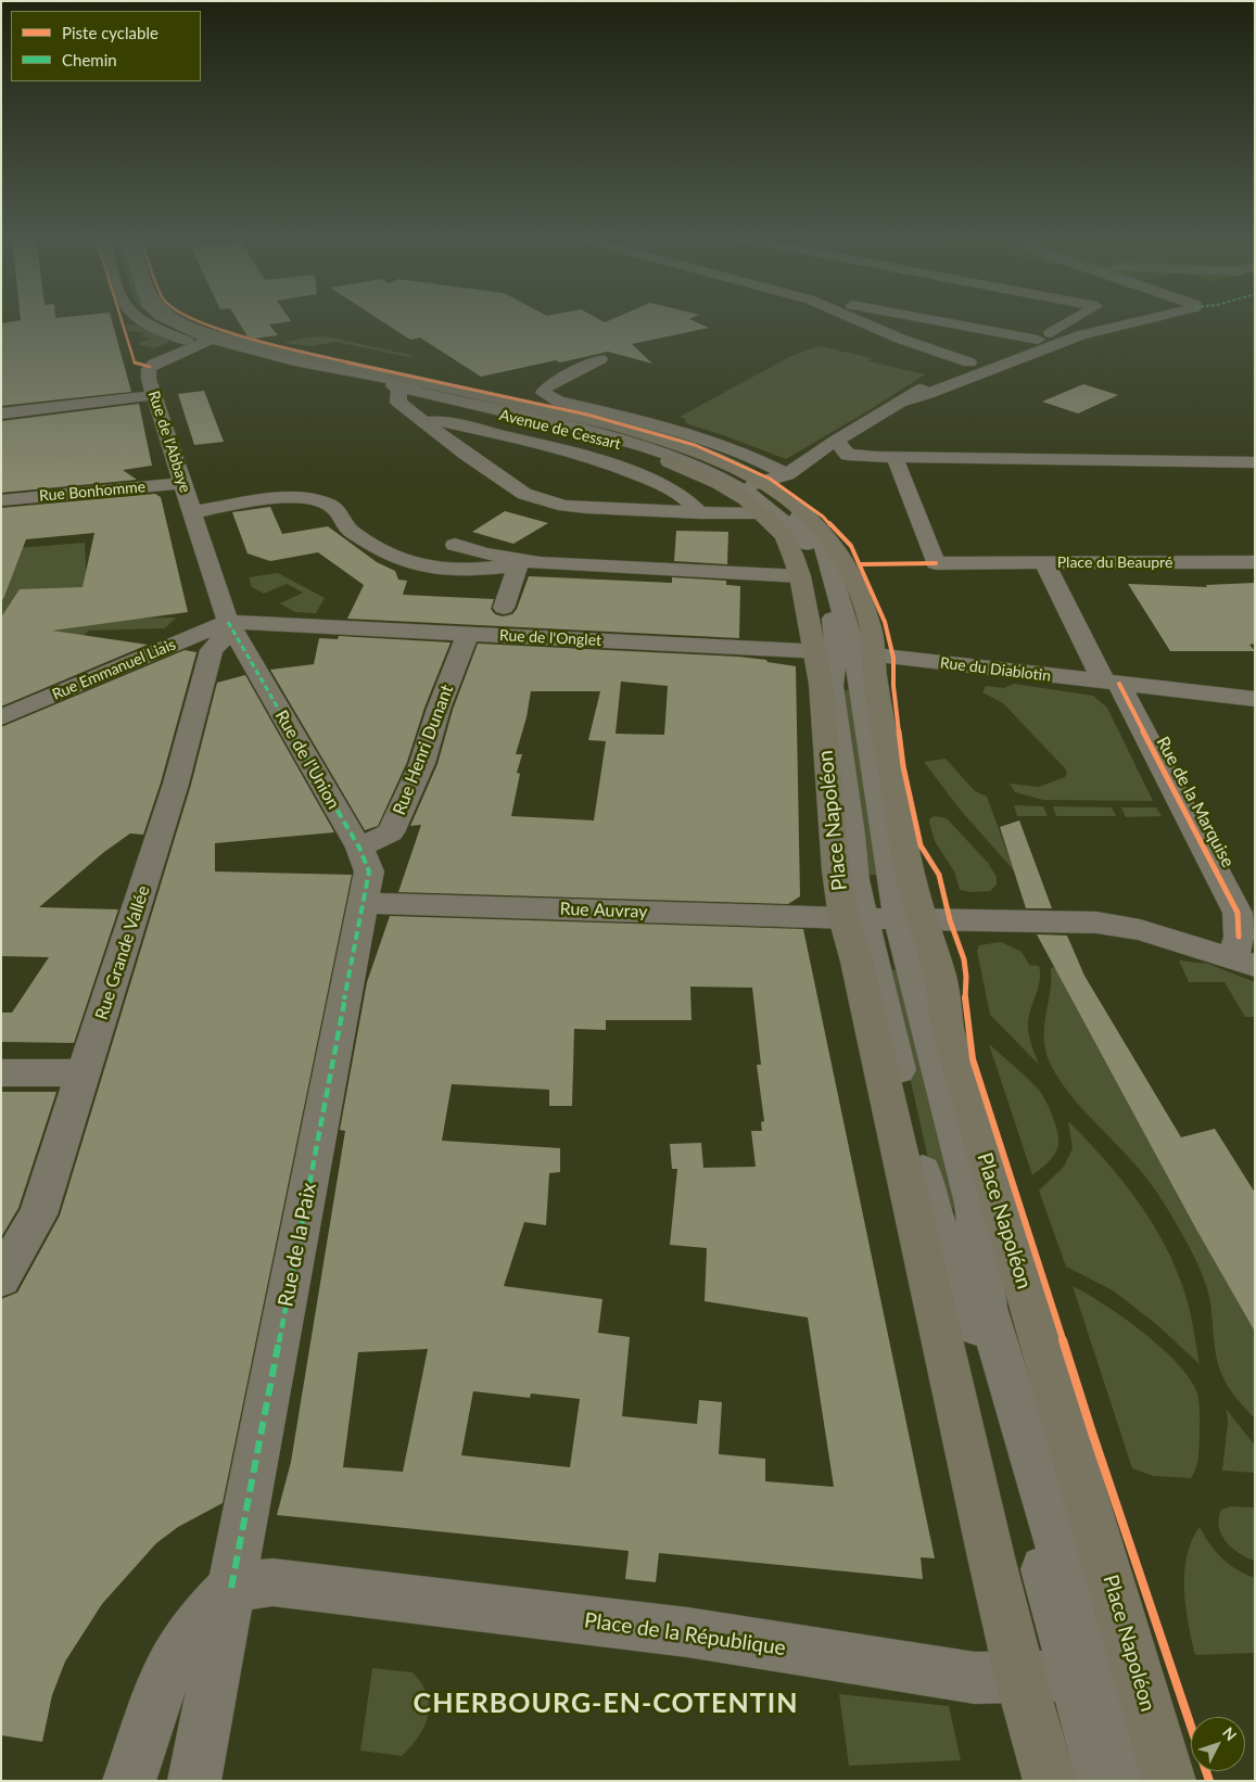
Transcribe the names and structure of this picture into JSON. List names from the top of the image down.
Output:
{
  "streets": {
    "main road": ["Avenue de Cessart", "Place Napoléon"],
    "street": [
      "Rue de l'Abbaye",
      "Rue Bonhomme",
      "Place du Beaupré",
      "Rue de l'Onglet",
      "Rue Emmanuel Liais",
      "Rue du Diablotin",
      "Rue Henri Dunant",
      "Rue de l'Union",
      "Rue de la Marquise",
      "Rue Auvray",
      "Rue Grande Vallée",
      "Rue de la Paix",
      "Place de la République"
    ]
  },
  "crossings": [
    ["Avenue de Cessart", "Rue de l'Abbaye"],
    ["Avenue de Cessart", "Rue de l'Onglet"],
    ["Avenue de Cessart", "Rue du Diablotin"],
    ["Avenue de Cessart", "Place Napoléon"],
    ["Rue de l'Abbaye", "Rue Bonhomme"],
    ["Rue de l'Abbaye", "Rue de l'Onglet"],
    ["Rue de l'Abbaye", "Rue Emmanuel Liais"],
    ["Rue de l'Abbaye", "Rue de l'Union"],
    ["Rue de l'Abbaye", "Rue Grande Vallée"],
    ["Place du Beaupré", "Rue du Diablotin"],
    ["Place du Beaupré", "Rue de la Marquise"],
    ["Rue de l'Onglet", "Rue Emmanuel Liais"],
    ["Rue de l'Onglet", "Rue du Diablotin"],
    ["Rue de l'Onglet", "Rue Henri Dunant"],
    ["Rue de l'Onglet", "Rue de l'Union"],
    ["Rue de l'Onglet", "Place Napoléon"],
    ["Rue de l'Onglet", "Rue Grande Vallée"],
    ["Rue Emmanuel Liais", "Rue de l'Union"],
    ["Rue Emmanuel Liais", "Rue Grande Vallée"],
    ["Rue du Diablotin", "Rue de la Marquise"],
    ["Rue du Diablotin", "Place Napoléon"],
    ["Rue Henri Dunant", "Rue de l'Union"],
    ["Rue de l'Union", "Rue Auvray"],
    ["Rue de l'Union", "Rue Grande Vallée"],
    ["Rue de l'Union", "Rue de la Paix"],
    ["Rue de la Marquise", "Rue Auvray"],
    ["Place Napoléon", "Rue Auvray"],
    ["Place Napoléon", "Place de la République"],
    ["Rue Auvray", "Rue de la Paix"],
    ["Rue de la Paix", "Place de la République"]
  ],
  "districts": ["CHERBOURG-EN-COTENTIN"],
  "legend": ["Piste cyclable", "Chemin"],
  "north": "top right"
}
